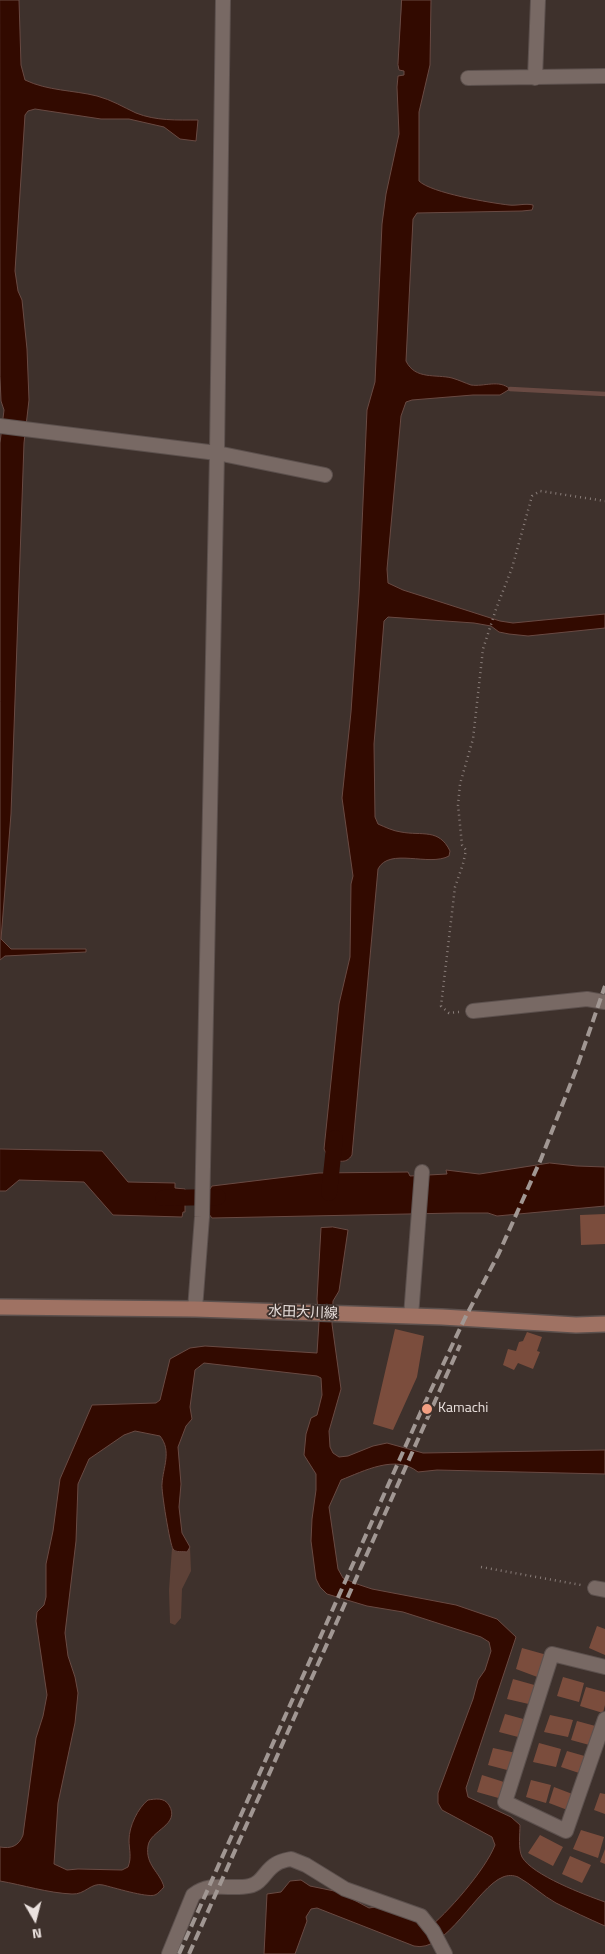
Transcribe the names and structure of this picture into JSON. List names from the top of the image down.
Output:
{
  "streets": {
    "main road": ["水田大川線"]
  },
  "places": ["Kamachi"],
  "north": "bottom"
}
